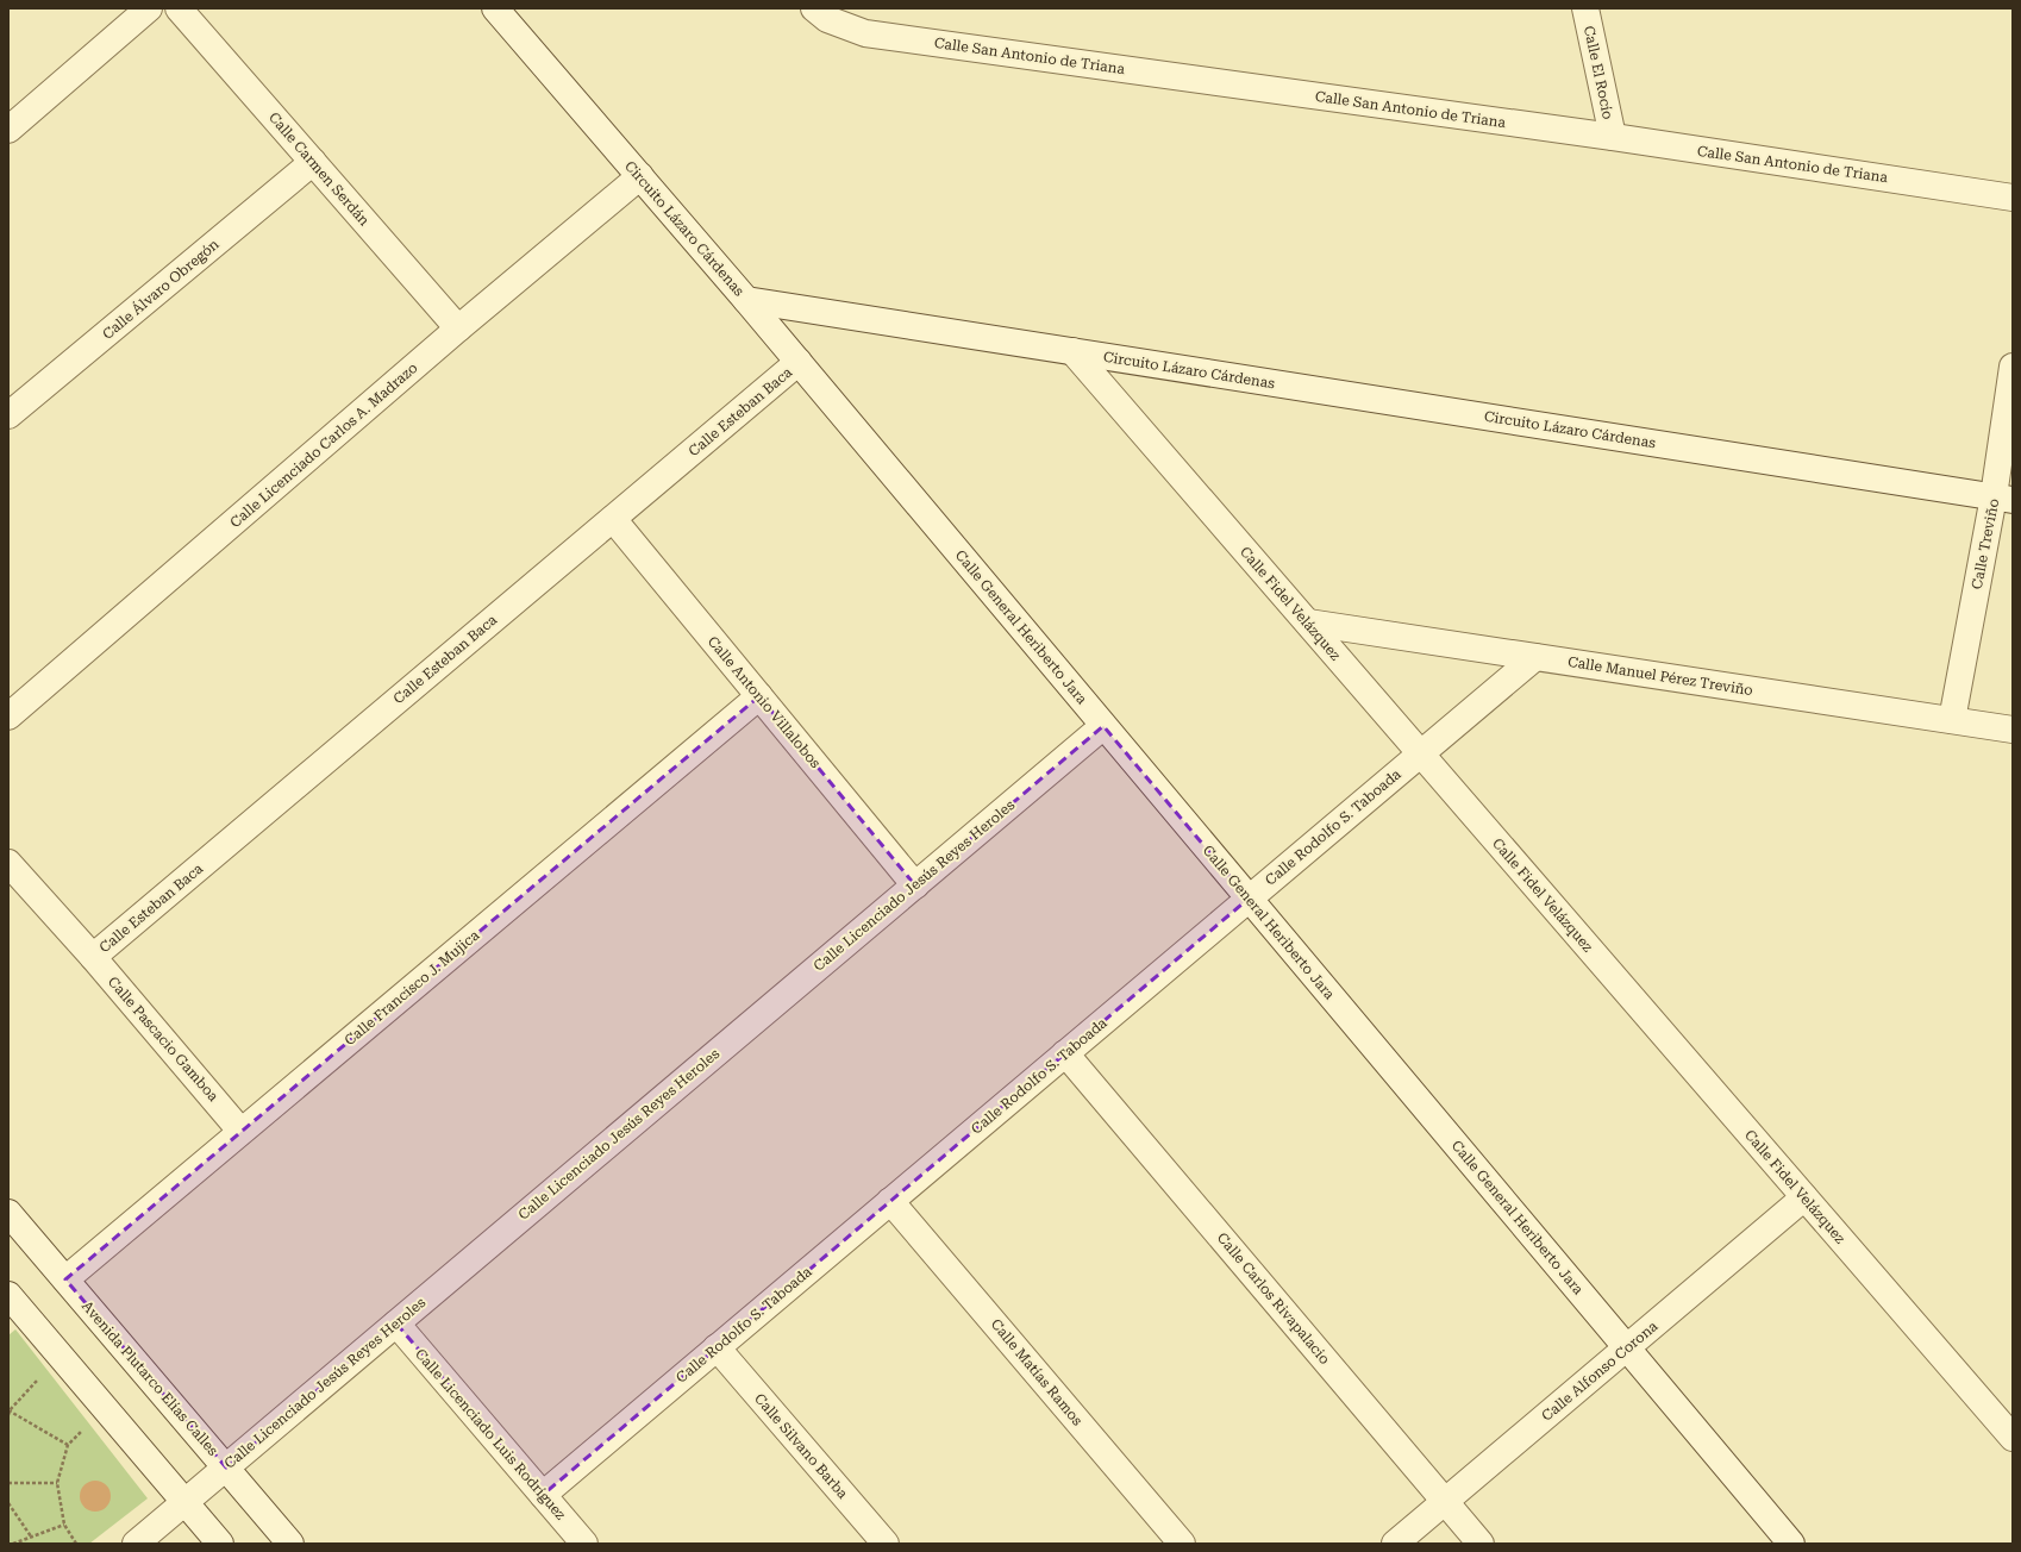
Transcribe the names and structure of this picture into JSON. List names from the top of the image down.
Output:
{
  "streets": {
    "street": [
      "Calle San Antonio de Triana",
      "Calle El Rocío",
      "Calle Carmen Serdán",
      "Circuito Lázaro Cárdenas",
      "Calle Álvaro Obregón",
      "Calle Esteban Baca",
      "Calle Licenciado Carlos A. Madrazo",
      "Calle Treviño",
      "Calle Fidel Velázquez",
      "Calle General Heriberto Jara",
      "Calle Manuel Pérez Treviño",
      "Calle Antonio Villalobos",
      "Calle Rodolfo S. Taboada",
      "Calle Licenciado Jesús Reyes Heroles",
      "Calle Francisco J. Mujica",
      "Calle Pascacio Gamboa",
      "Calle Carlos Rivapalacio",
      "Calle Alfonso Corona",
      "Calle Matías Ramos",
      "Avenida Plutarco Elías Calles",
      "Calle Licenciado Luis Rodríguez",
      "Calle Silvano Barba"
    ]
  },
  "crossings": [
    ["Calle San Antonio de Triana", "Calle El Rocío"],
    ["Calle Carmen Serdán", "Calle Álvaro Obregón"],
    ["Calle Carmen Serdán", "Calle Licenciado Carlos A. Madrazo"],
    ["Circuito Lázaro Cárdenas", "Calle Licenciado Carlos A. Madrazo"],
    ["Circuito Lázaro Cárdenas", "Calle Treviño"],
    ["Circuito Lázaro Cárdenas", "Calle Fidel Velázquez"],
    ["Circuito Lázaro Cárdenas", "Calle General Heriberto Jara"],
    ["Calle Esteban Baca", "Calle General Heriberto Jara"],
    ["Calle Esteban Baca", "Calle Antonio Villalobos"],
    ["Calle Esteban Baca", "Calle Pascacio Gamboa"],
    ["Calle Treviño", "Calle Manuel Pérez Treviño"],
    ["Calle Fidel Velázquez", "Calle Manuel Pérez Treviño"],
    ["Calle Fidel Velázquez", "Calle Rodolfo S. Taboada"],
    ["Calle Fidel Velázquez", "Calle Alfonso Corona"],
    ["Calle General Heriberto Jara", "Calle Rodolfo S. Taboada"],
    ["Calle General Heriberto Jara", "Calle Licenciado Jesús Reyes Heroles"],
    ["Calle General Heriberto Jara", "Calle Alfonso Corona"],
    ["Calle Manuel Pérez Treviño", "Calle Rodolfo S. Taboada"],
    ["Calle Antonio Villalobos", "Calle Licenciado Jesús Reyes Heroles"],
    ["Calle Antonio Villalobos", "Calle Francisco J. Mujica"],
    ["Calle Rodolfo S. Taboada", "Calle Carlos Rivapalacio"],
    ["Calle Rodolfo S. Taboada", "Calle Matías Ramos"],
    ["Calle Rodolfo S. Taboada", "Calle Licenciado Luis Rodríguez"],
    ["Calle Rodolfo S. Taboada", "Calle Silvano Barba"],
    ["Calle Licenciado Jesús Reyes Heroles", "Avenida Plutarco Elías Calles"],
    ["Calle Licenciado Jesús Reyes Heroles", "Calle Licenciado Luis Rodríguez"],
    ["Calle Francisco J. Mujica", "Calle Pascacio Gamboa"],
    ["Calle Francisco J. Mujica", "Avenida Plutarco Elías Calles"],
    ["Calle Carlos Rivapalacio", "Calle Alfonso Corona"]
  ]
}
